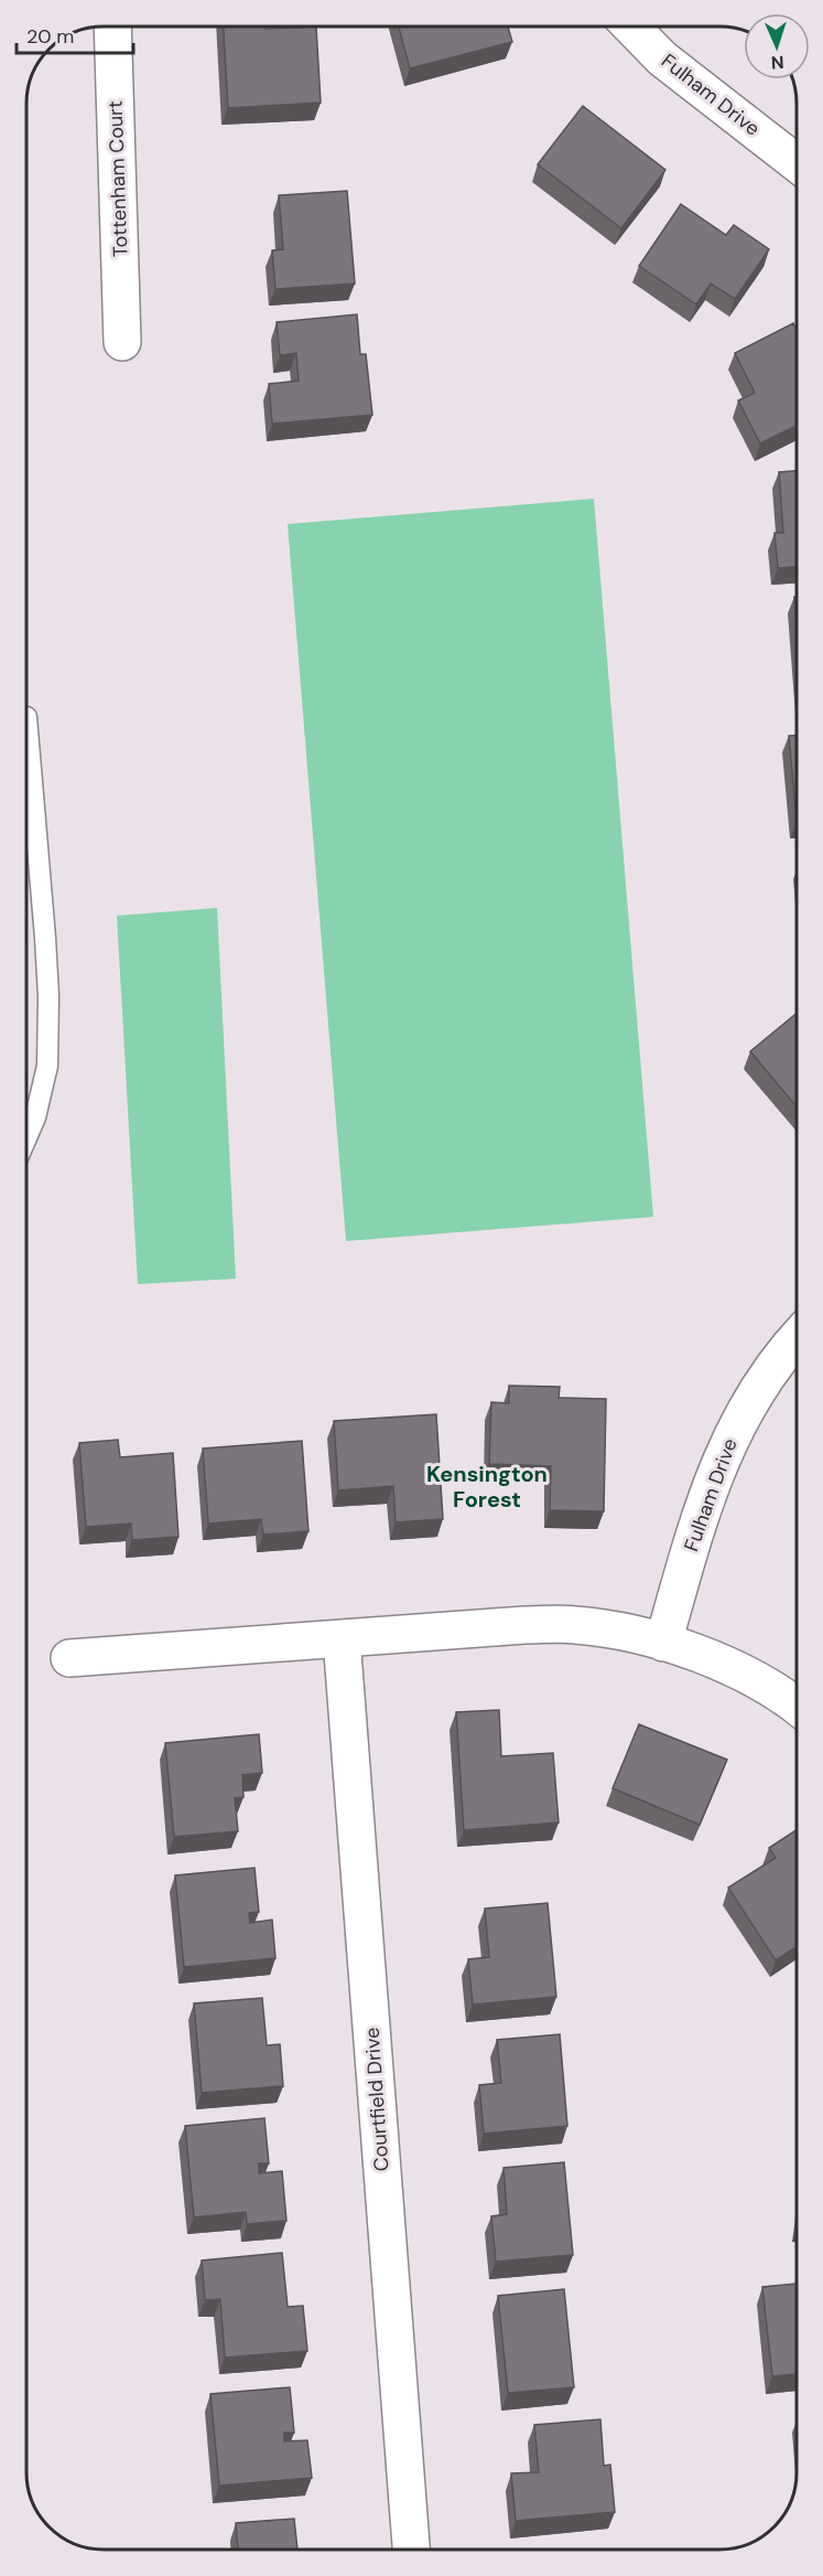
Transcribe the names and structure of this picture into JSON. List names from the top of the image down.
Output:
{
  "streets": {
    "street": ["Fulham Drive", "Tottenham Court", "Courtfield Drive"]
  },
  "districts": ["Kensington Forest"],
  "scale_bar": "20 m",
  "north": "bottom"
}
